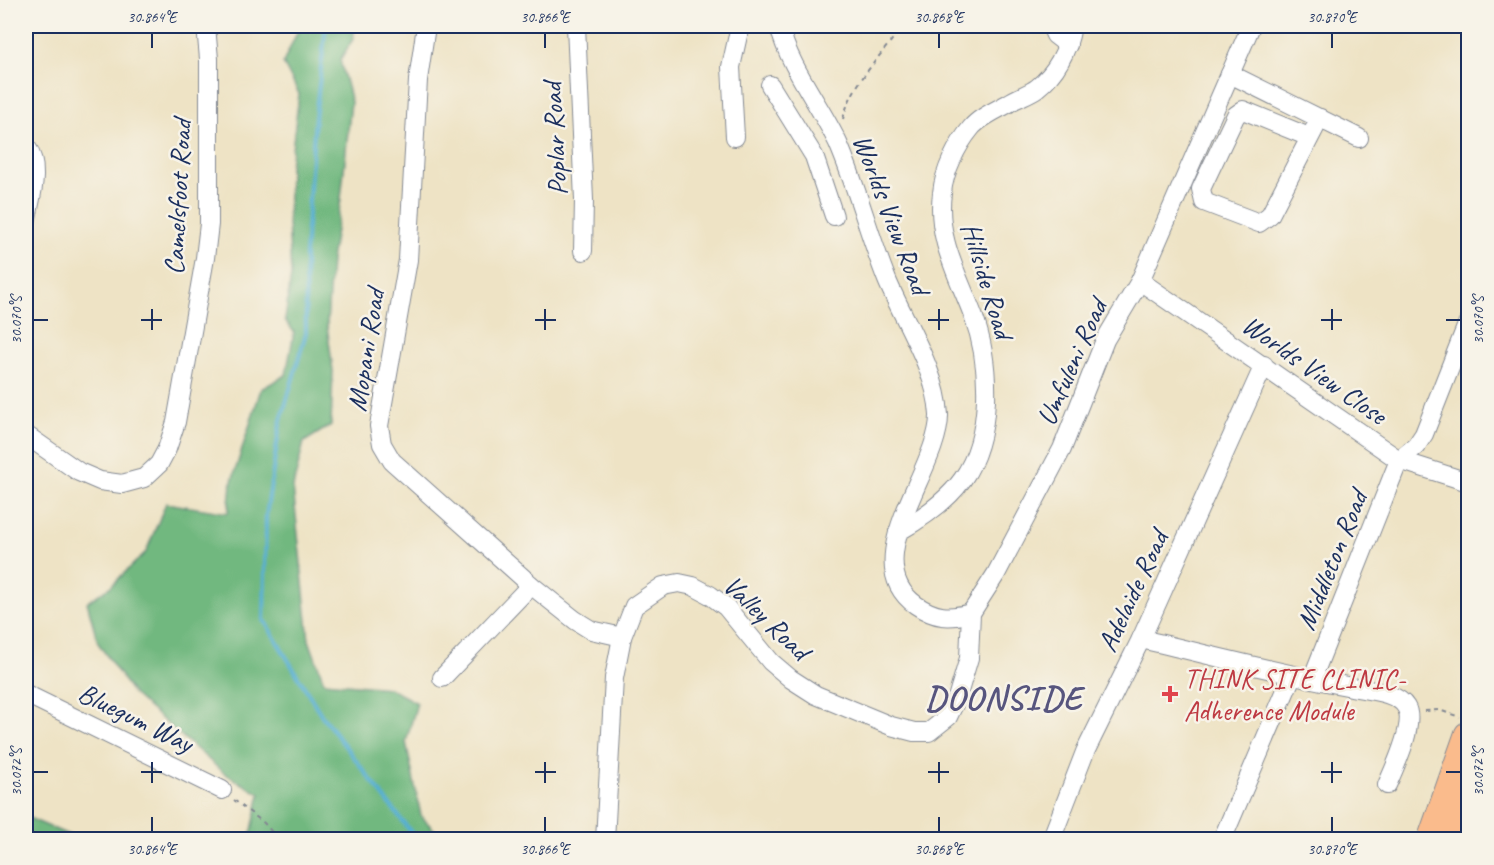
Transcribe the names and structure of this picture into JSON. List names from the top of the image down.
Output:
{
  "streets": {
    "street": [
      "Poplar Road",
      "Camelsfoot Road",
      "Worlds View Road",
      "Hillside Road",
      "Mopani Road",
      "Umfuleni Road",
      "Worlds View Close",
      "Middleton Road",
      "Adelaide Road",
      "Valley Road",
      "Bluegum Way"
    ]
  },
  "crossings": [
    ["Worlds View Road", "Hillside Road"],
    ["Worlds View Road", "Umfuleni Road"],
    ["Mopani Road", "Valley Road"],
    ["Umfuleni Road", "Worlds View Close"],
    ["Umfuleni Road", "Valley Road"],
    ["Worlds View Close", "Middleton Road"],
    ["Worlds View Close", "Adelaide Road"]
  ],
  "districts": ["DOONSIDE"],
  "places": {
    "health": ["THINK SITE CLINIC- Adherence Module"]
  },
  "coordinates": [
    "30.864°E",
    "30.866°E",
    "30.868°E",
    "30.870°E",
    "30.070°S",
    "30.072°S"
  ]
}
